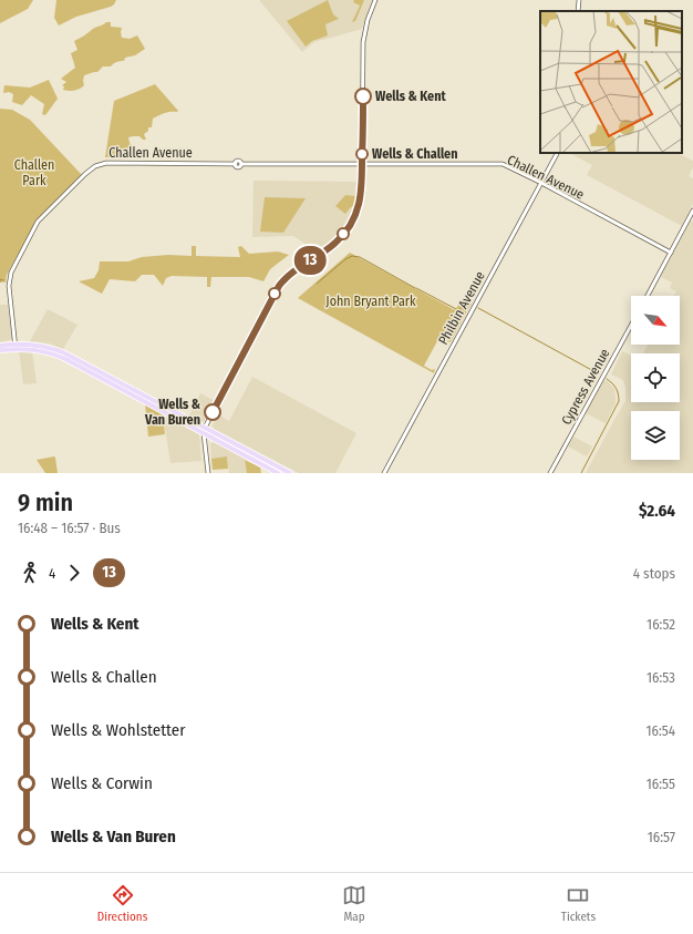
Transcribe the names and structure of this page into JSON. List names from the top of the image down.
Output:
{
  "streets": {
    "street": ["Challen Avenue", "Philbin Avenue", "Cypress Avenue"]
  },
  "crossings": [
    ["Challen Avenue", "Philbin Avenue"]
  ],
  "parks": ["Challen Park", "John Bryant Park"],
  "places": ["Wells & Kent", "Wells & Challen", "Wells & Van Buren"],
  "lines": ["bus line 13"],
  "north": "bottom right",
  "page": {
    "on_map": "13",
    "heading": ["9 min", "16:48 – 16:57 · Bus", "$2.64"],
    "legs": ["4", "13", "4 stops"],
    "list": [
      {
        "name": "Wells & Kent",
        "value": "16:52"
      },
      {
        "name": "Wells & Challen",
        "value": "16:53"
      },
      {
        "name": "Wells & Wohlstetter",
        "value": "16:54"
      },
      {
        "name": "Wells & Corwin",
        "value": "16:55"
      },
      {
        "name": "Wells & Van Buren",
        "value": "16:57"
      }
    ],
    "tabs": ["Directions", "Map", "Tickets"]
  }
}
